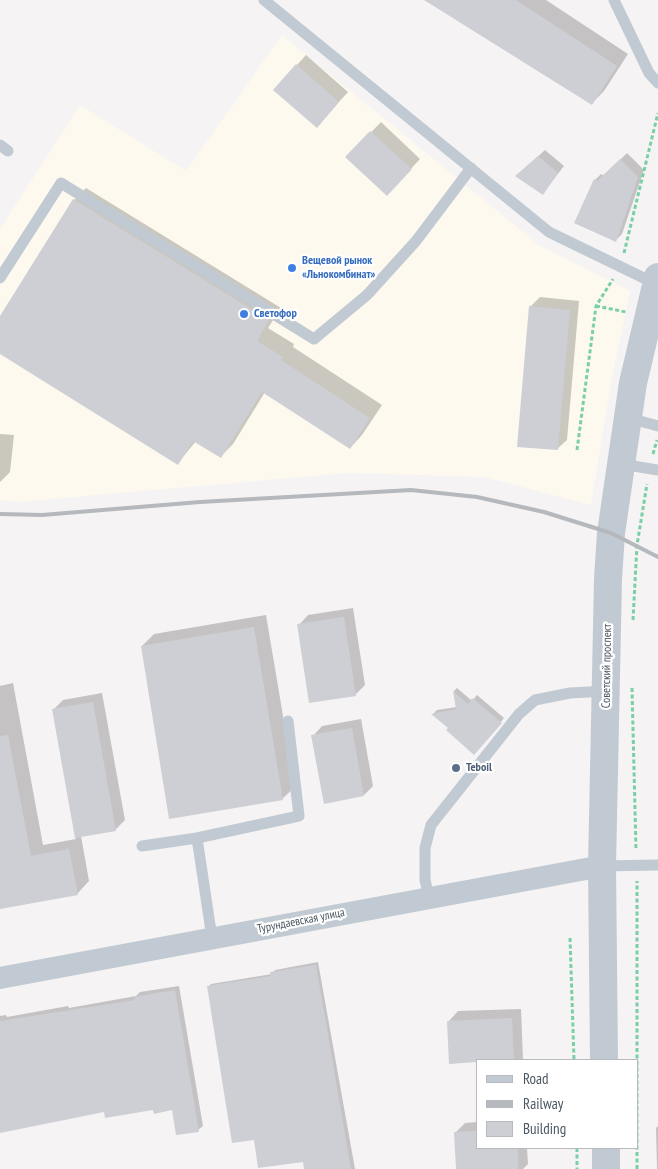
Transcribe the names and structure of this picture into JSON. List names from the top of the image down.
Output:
{
  "streets": {
    "street": ["Советский проспект", "Турундаевская улица"]
  },
  "crossings": [
    ["Советский проспект", "Турундаевская улица"]
  ],
  "places": ["Вещевой рынок «Льнокомбинат»", "Светофор", "Teboil"],
  "legend": ["Road", "Railway", "Building"]
}
